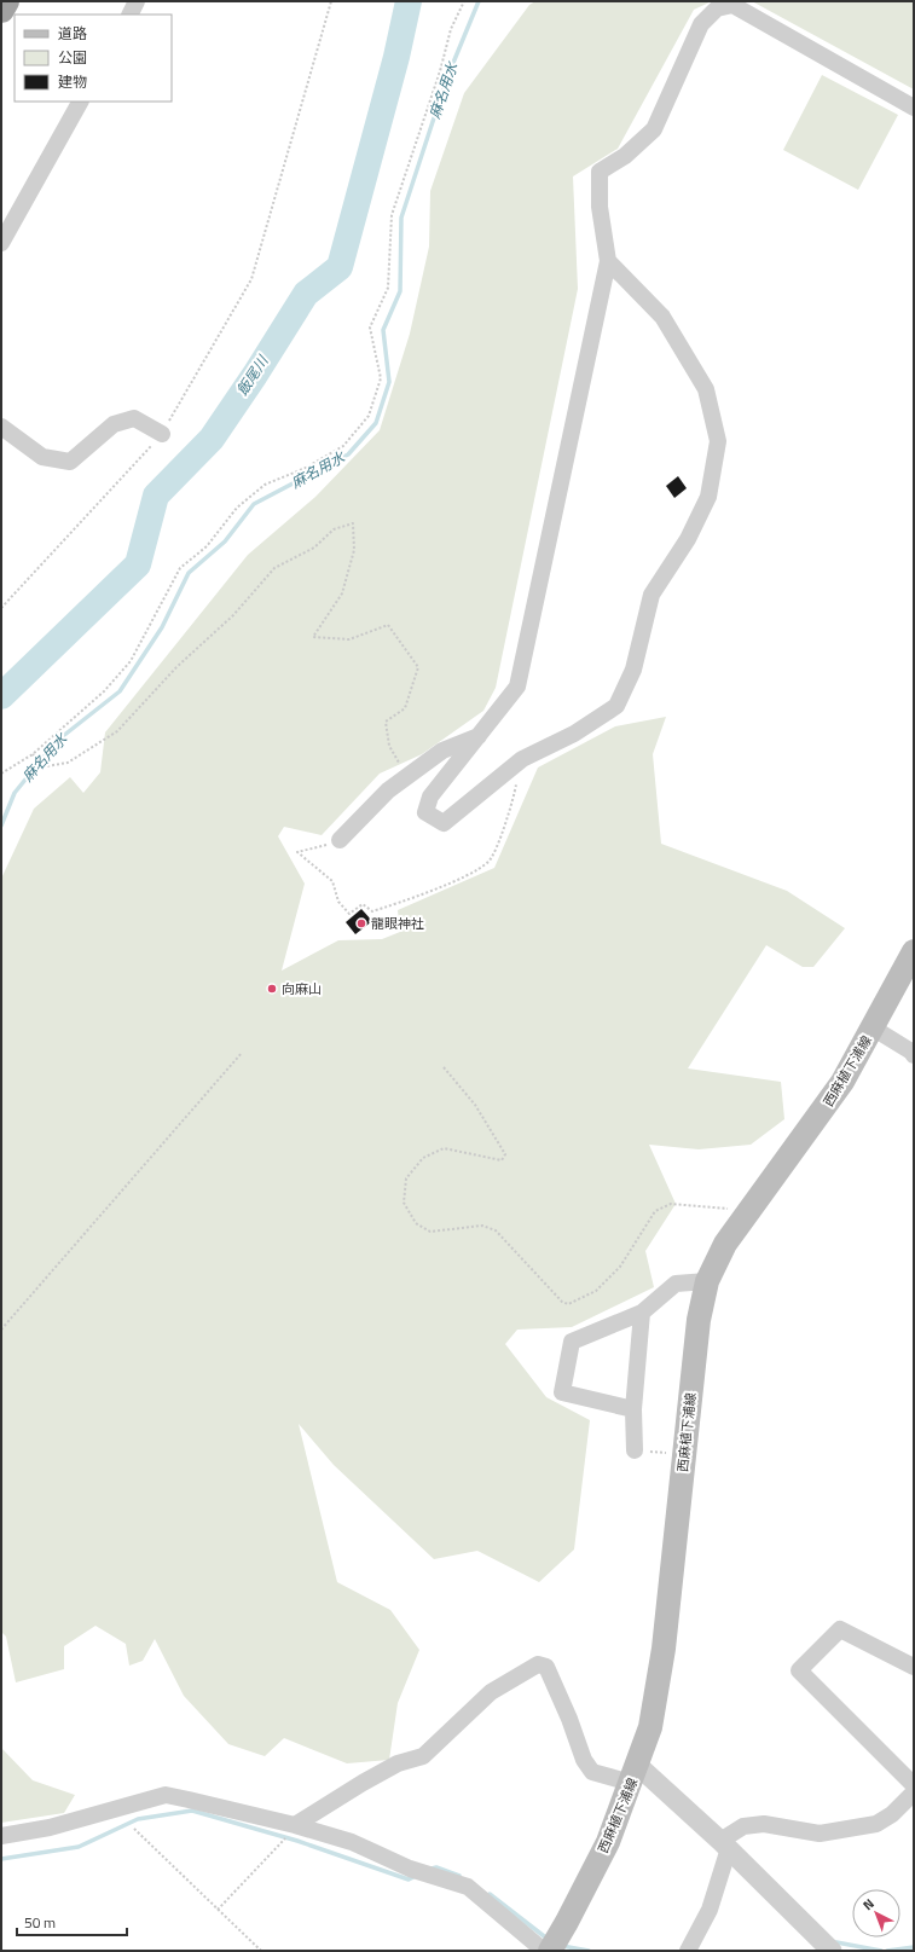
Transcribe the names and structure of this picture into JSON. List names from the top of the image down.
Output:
{
  "streets": {
    "main road": ["西麻植下浦線"]
  },
  "water": ["麻名用水", "飯尾川"],
  "places": ["龍眼神社", "向麻山"],
  "legend": ["道路", "公園", "建物"],
  "scale_bar": "50 m",
  "north": "top left"
}
